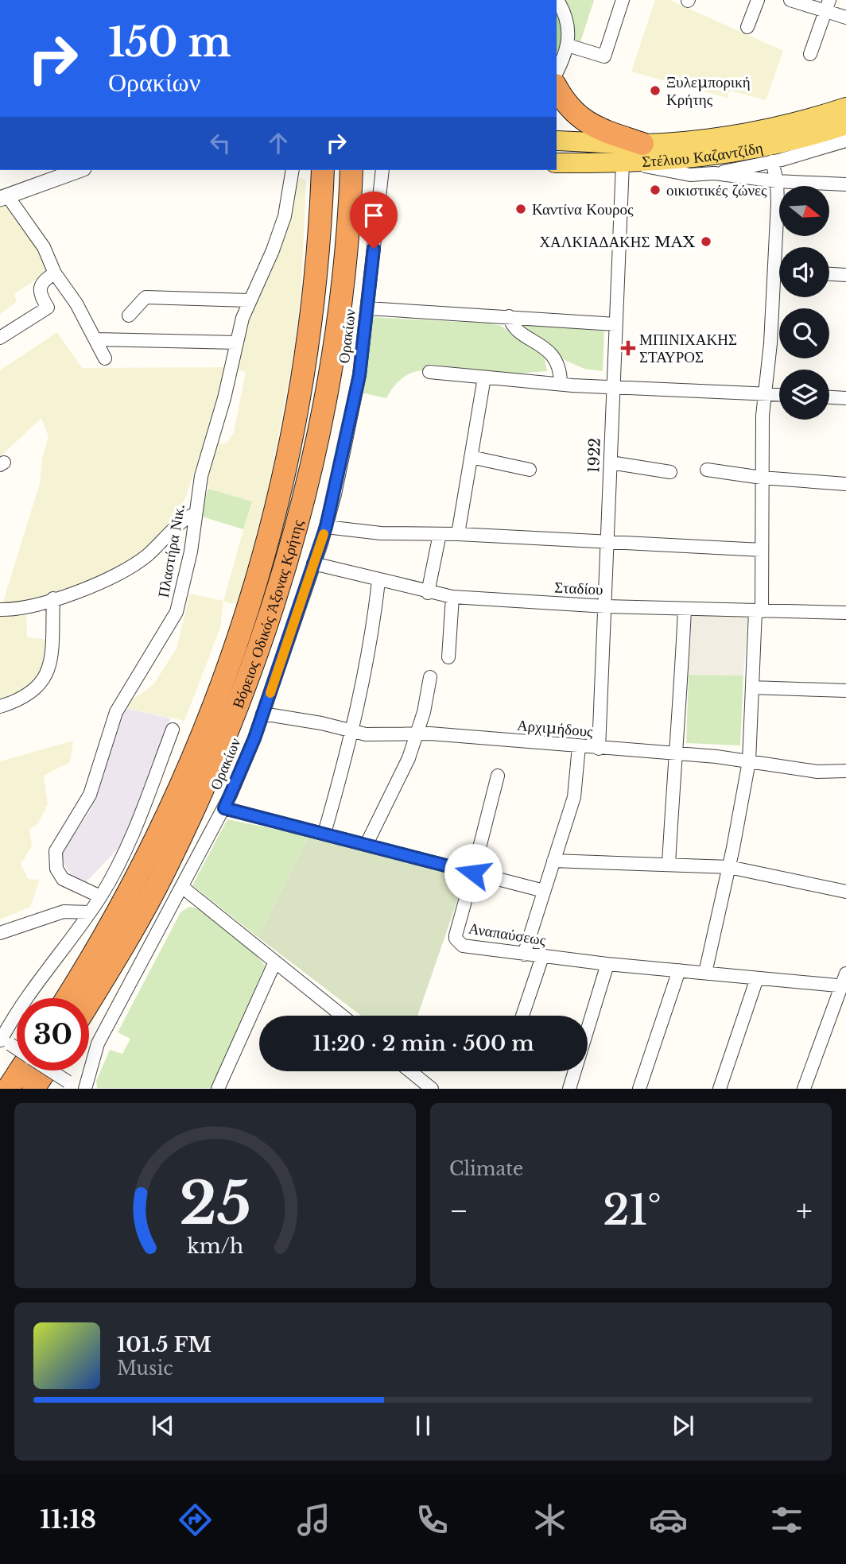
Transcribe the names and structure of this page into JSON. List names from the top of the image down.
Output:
{
  "streets": {
    "highway": ["Βόρειος Οδικός Άξονας Κρήτης"],
    "main road": ["Στέλιου Καζαντζίδη"],
    "street": [
      "Ορακίων",
      "1922",
      "Πλαστήρα Νικ.",
      "Σταδίου",
      "Αρχιμήδους",
      "Αναπαύσεως"
    ]
  },
  "crossings": [
    ["Στέλιου Καζαντζίδη", "1922"],
    ["Ορακίων", "Σταδίου"],
    ["Ορακίων", "Αρχιμήδους"],
    ["1922", "Σταδίου"],
    ["1922", "Αρχιμήδους"]
  ],
  "places": {
    "other": [
      "Ξυλεμπορική Κρήτης",
      "οικιστικές ζώνες",
      "Καντίνα Κουρος",
      "ΧΑΛΚΙΑΔΑΚΗΣ MAX"
    ],
    "health": ["ΜΠΙΝΙΧΑΚΗΣ ΣΤΑΥΡΟΣ"]
  },
  "north": "right",
  "page": {
    "turn": ["150 m", "Ορακίων"],
    "limit": "30",
    "trip": "11:20 · 2 min · 500 m",
    "tile": "Climate",
    "heat": ["−", "21°", "+"],
    "song": ["101.5 FM", "Music"],
    "tabs": "11:18",
    "gauge": ["25", "km/h"]
  }
}
